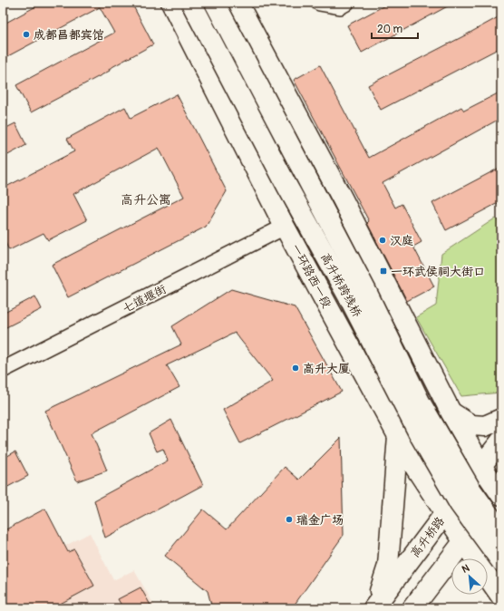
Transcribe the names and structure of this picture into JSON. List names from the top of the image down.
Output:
{
  "streets": {
    "main road": ["一环路西一段", "高升桥跨线桥", "高升桥路"],
    "street": ["七道堰街"]
  },
  "crossings": [
    ["一环路西一段", "七道堰街"],
    ["一环路西一段", "高升桥路"]
  ],
  "districts": ["高升公寓"],
  "places": {
    "other": [
      "成都昌都宾馆",
      "汉庭",
      "高升大厦",
      "瑞金广场"
    ],
    "transit": ["一环武侯祠大街口"]
  },
  "scale_bar": "20 m",
  "north": "top left"
}
